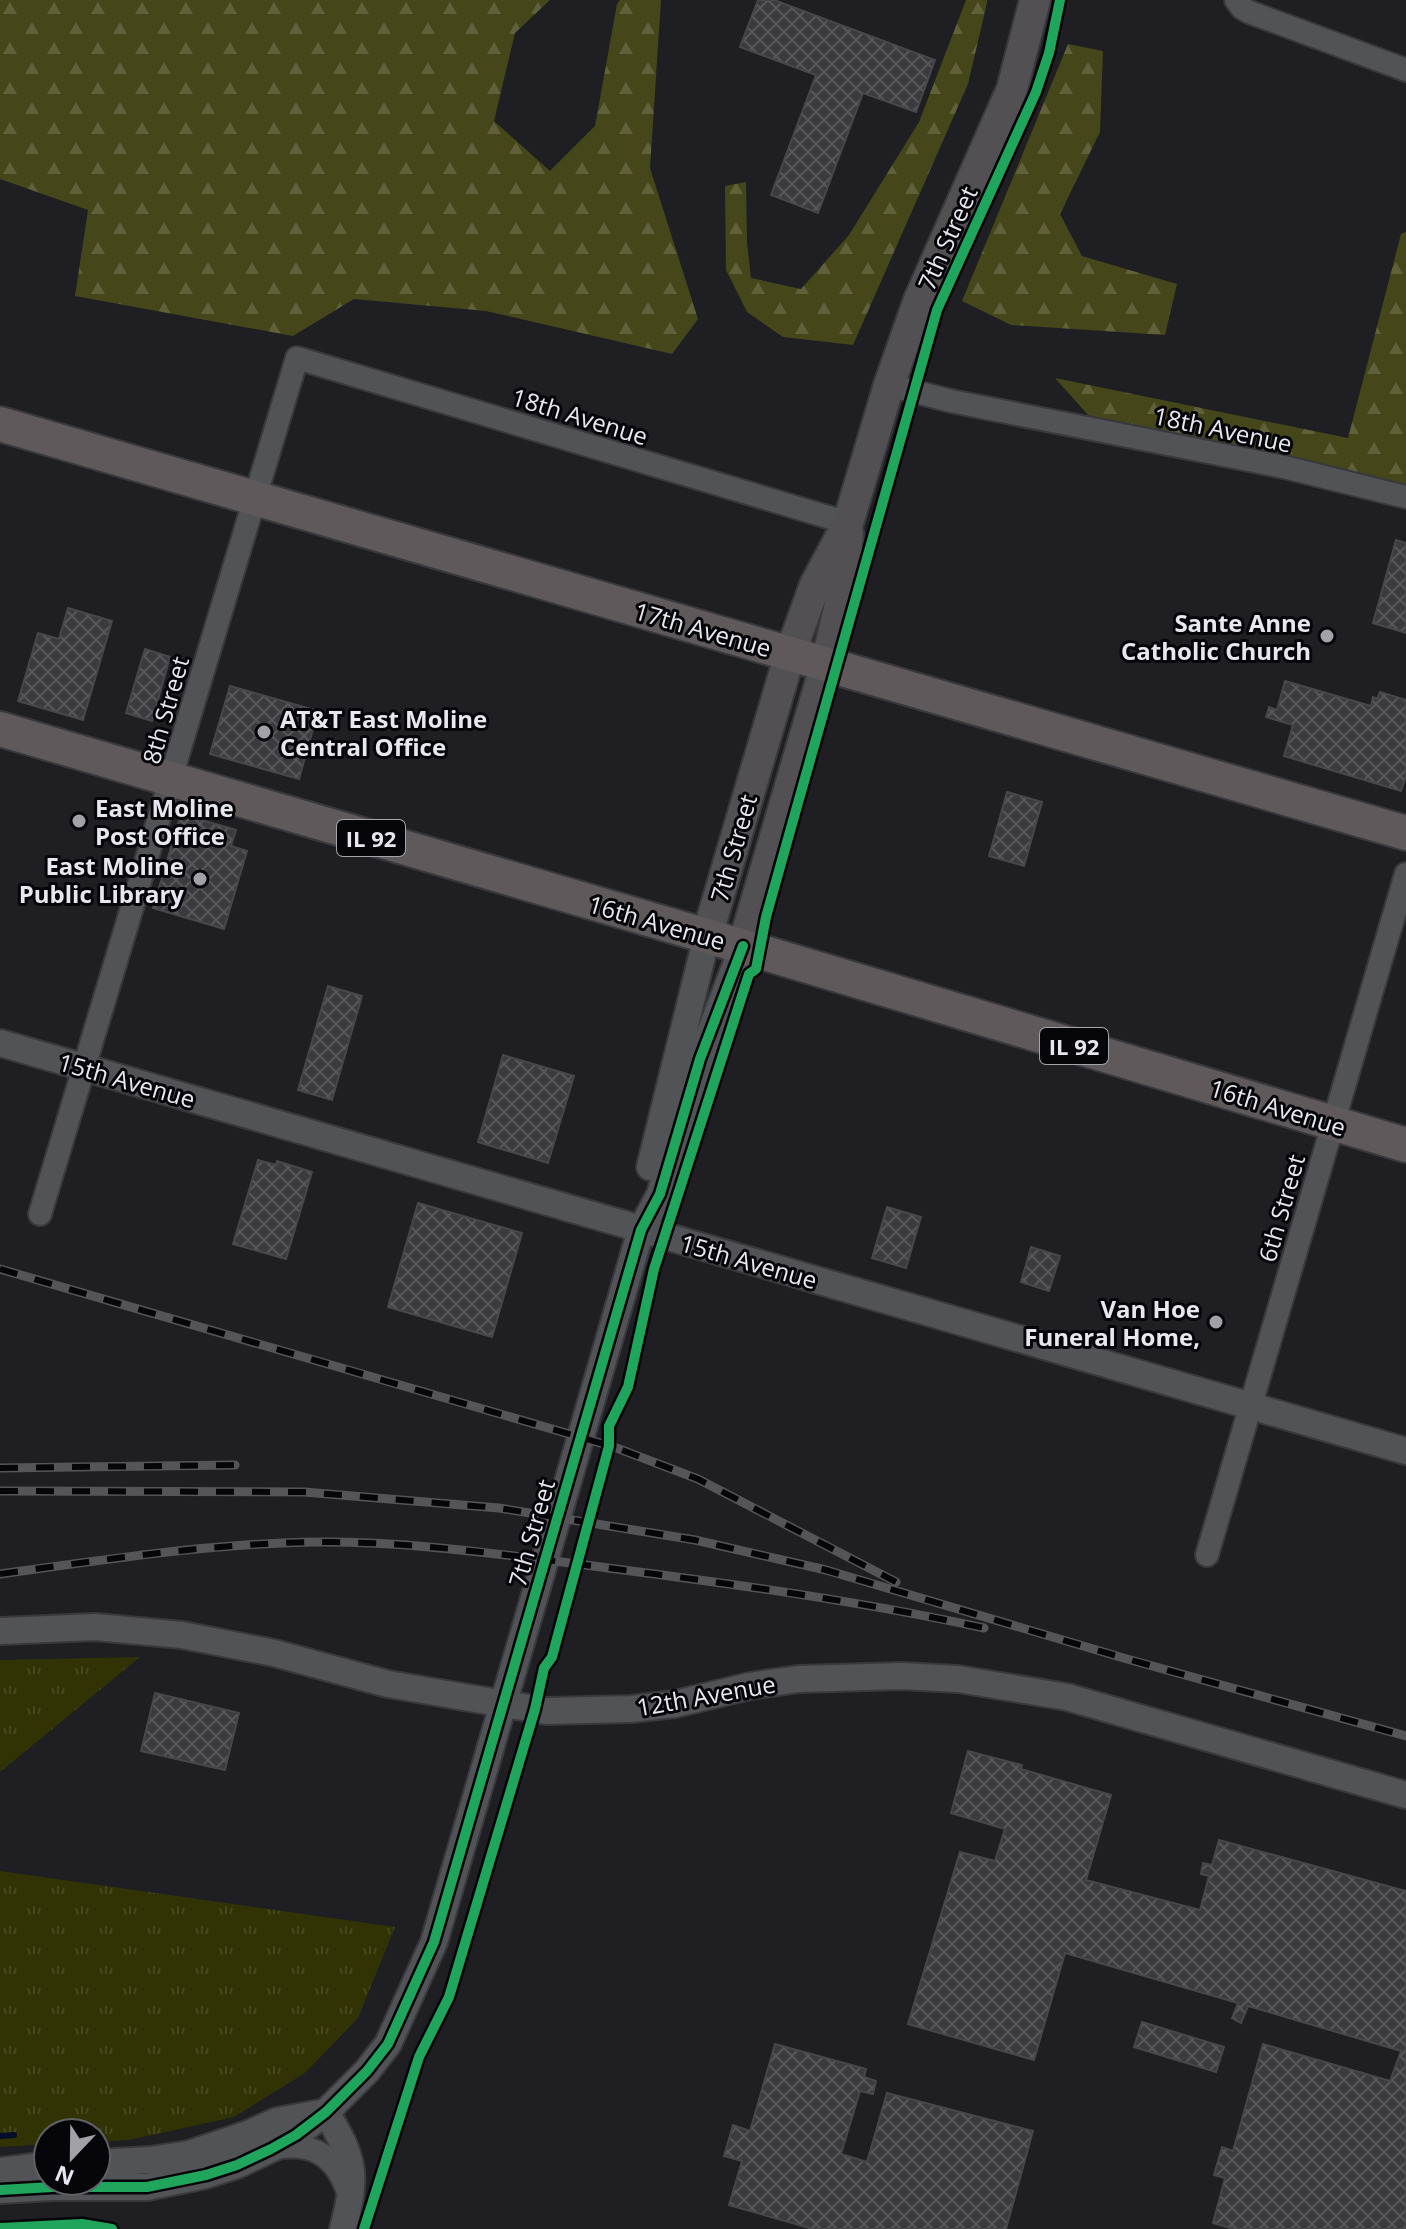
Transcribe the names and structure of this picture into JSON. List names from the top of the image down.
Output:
{
  "streets": {
    "main road": [
      "7th Street",
      "17th Avenue",
      "IL 92",
      "16th Avenue"
    ],
    "street": [
      "18th Avenue",
      "8th Street",
      "15th Avenue",
      "6th Street",
      "12th Avenue"
    ]
  },
  "crossings": [
    ["7th Street", "18th Avenue"],
    ["7th Street", "17th Avenue"],
    ["7th Street", "16th Avenue"],
    ["7th Street", "15th Avenue"],
    ["7th Street", "12th Avenue"],
    ["18th Avenue", "8th Street"],
    ["17th Avenue", "8th Street"],
    ["8th Street", "16th Avenue"],
    ["8th Street", "15th Avenue"],
    ["16th Avenue", "6th Street"],
    ["15th Avenue", "6th Street"]
  ],
  "places": [
    "Sante Anne Catholic Church",
    "AT&T East Moline Central Office",
    "East Moline Post Office",
    "East Moline Public Library",
    "Van Hoe Funeral Home,"
  ],
  "north": "bottom"
}
